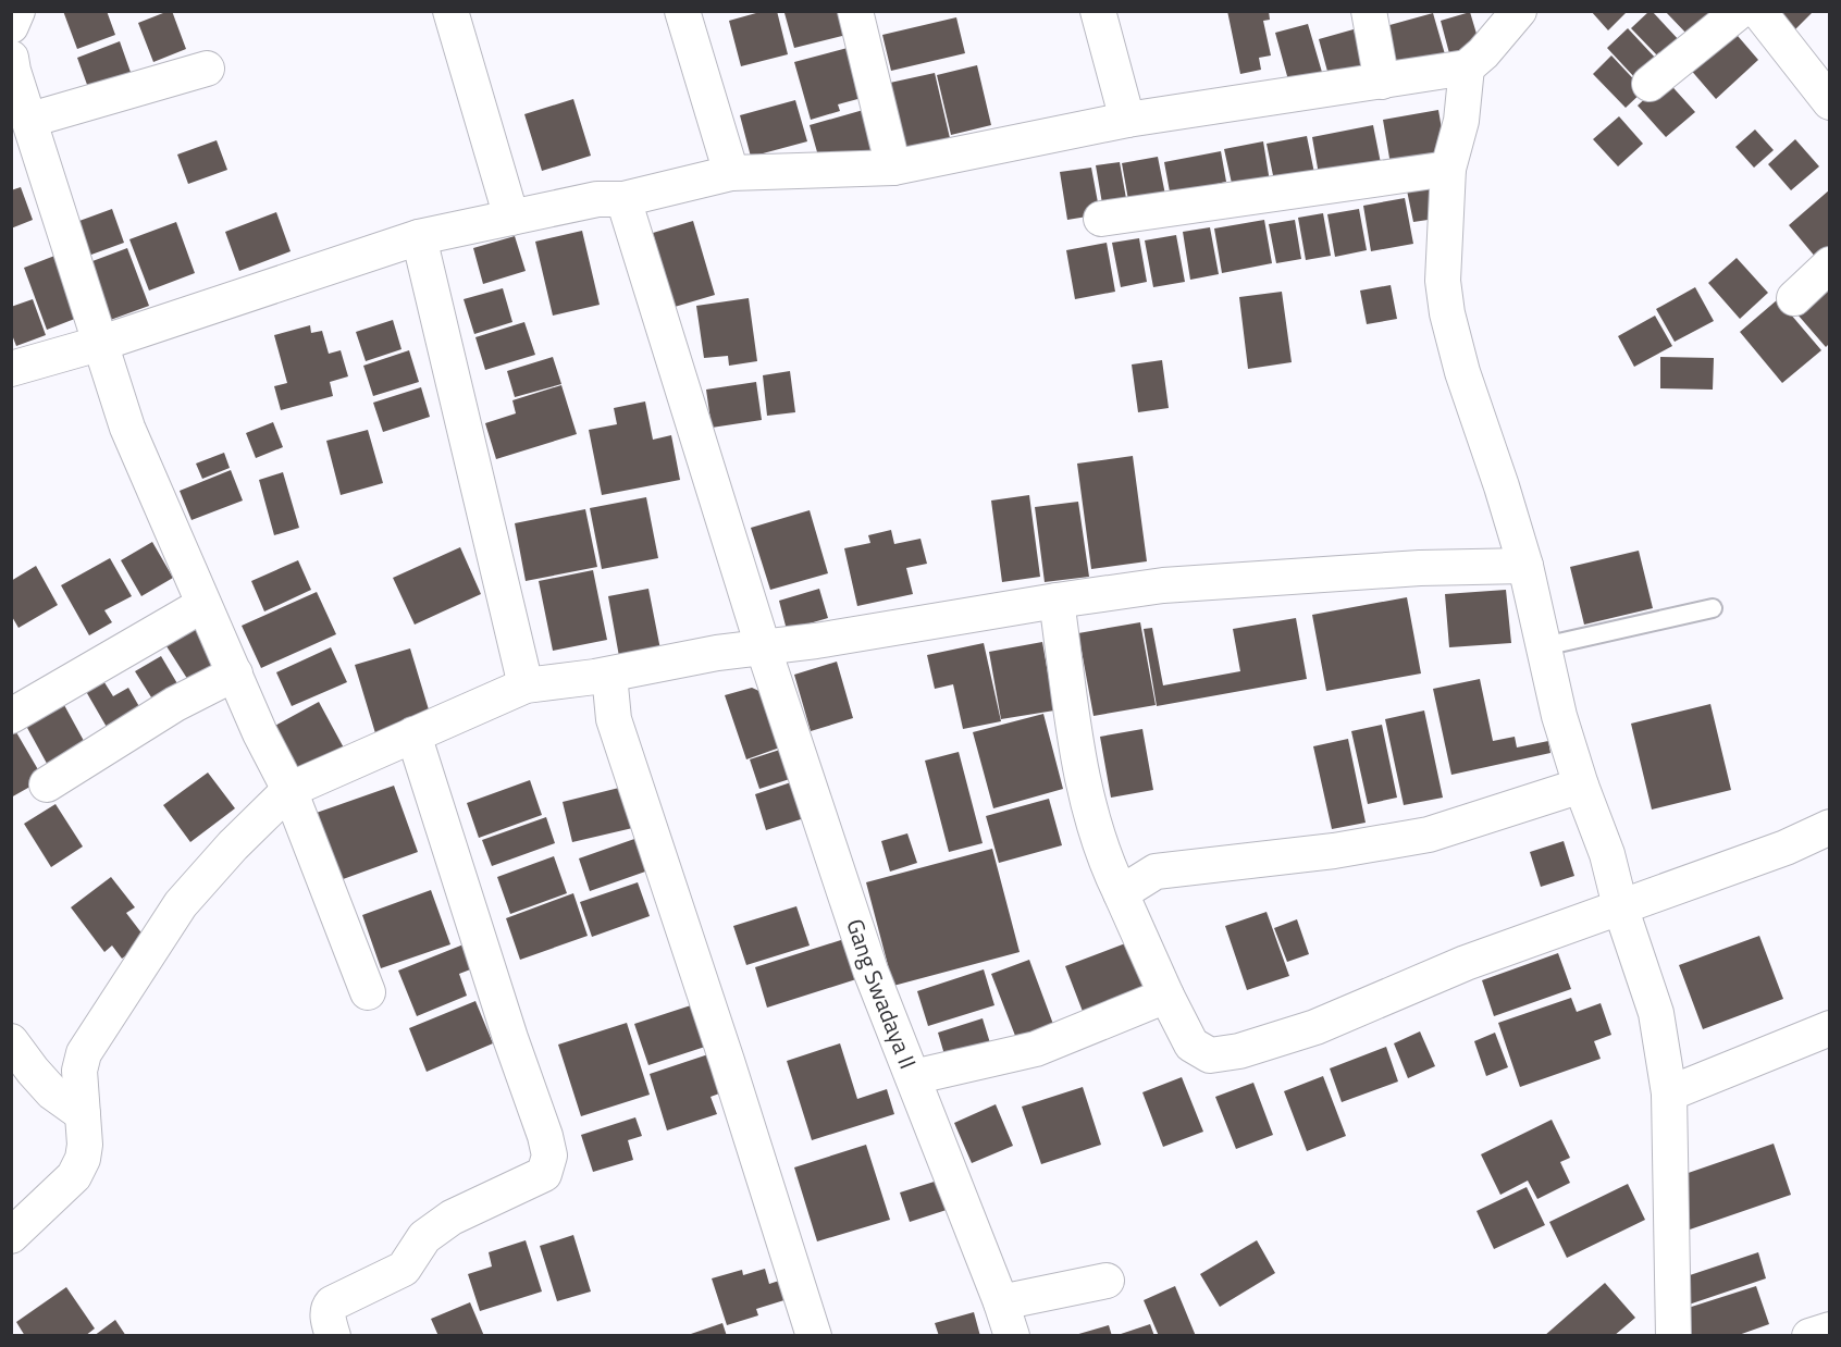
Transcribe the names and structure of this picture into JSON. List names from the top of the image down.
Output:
{
  "streets": {
    "street": ["Gang Swadaya II"]
  }
}
